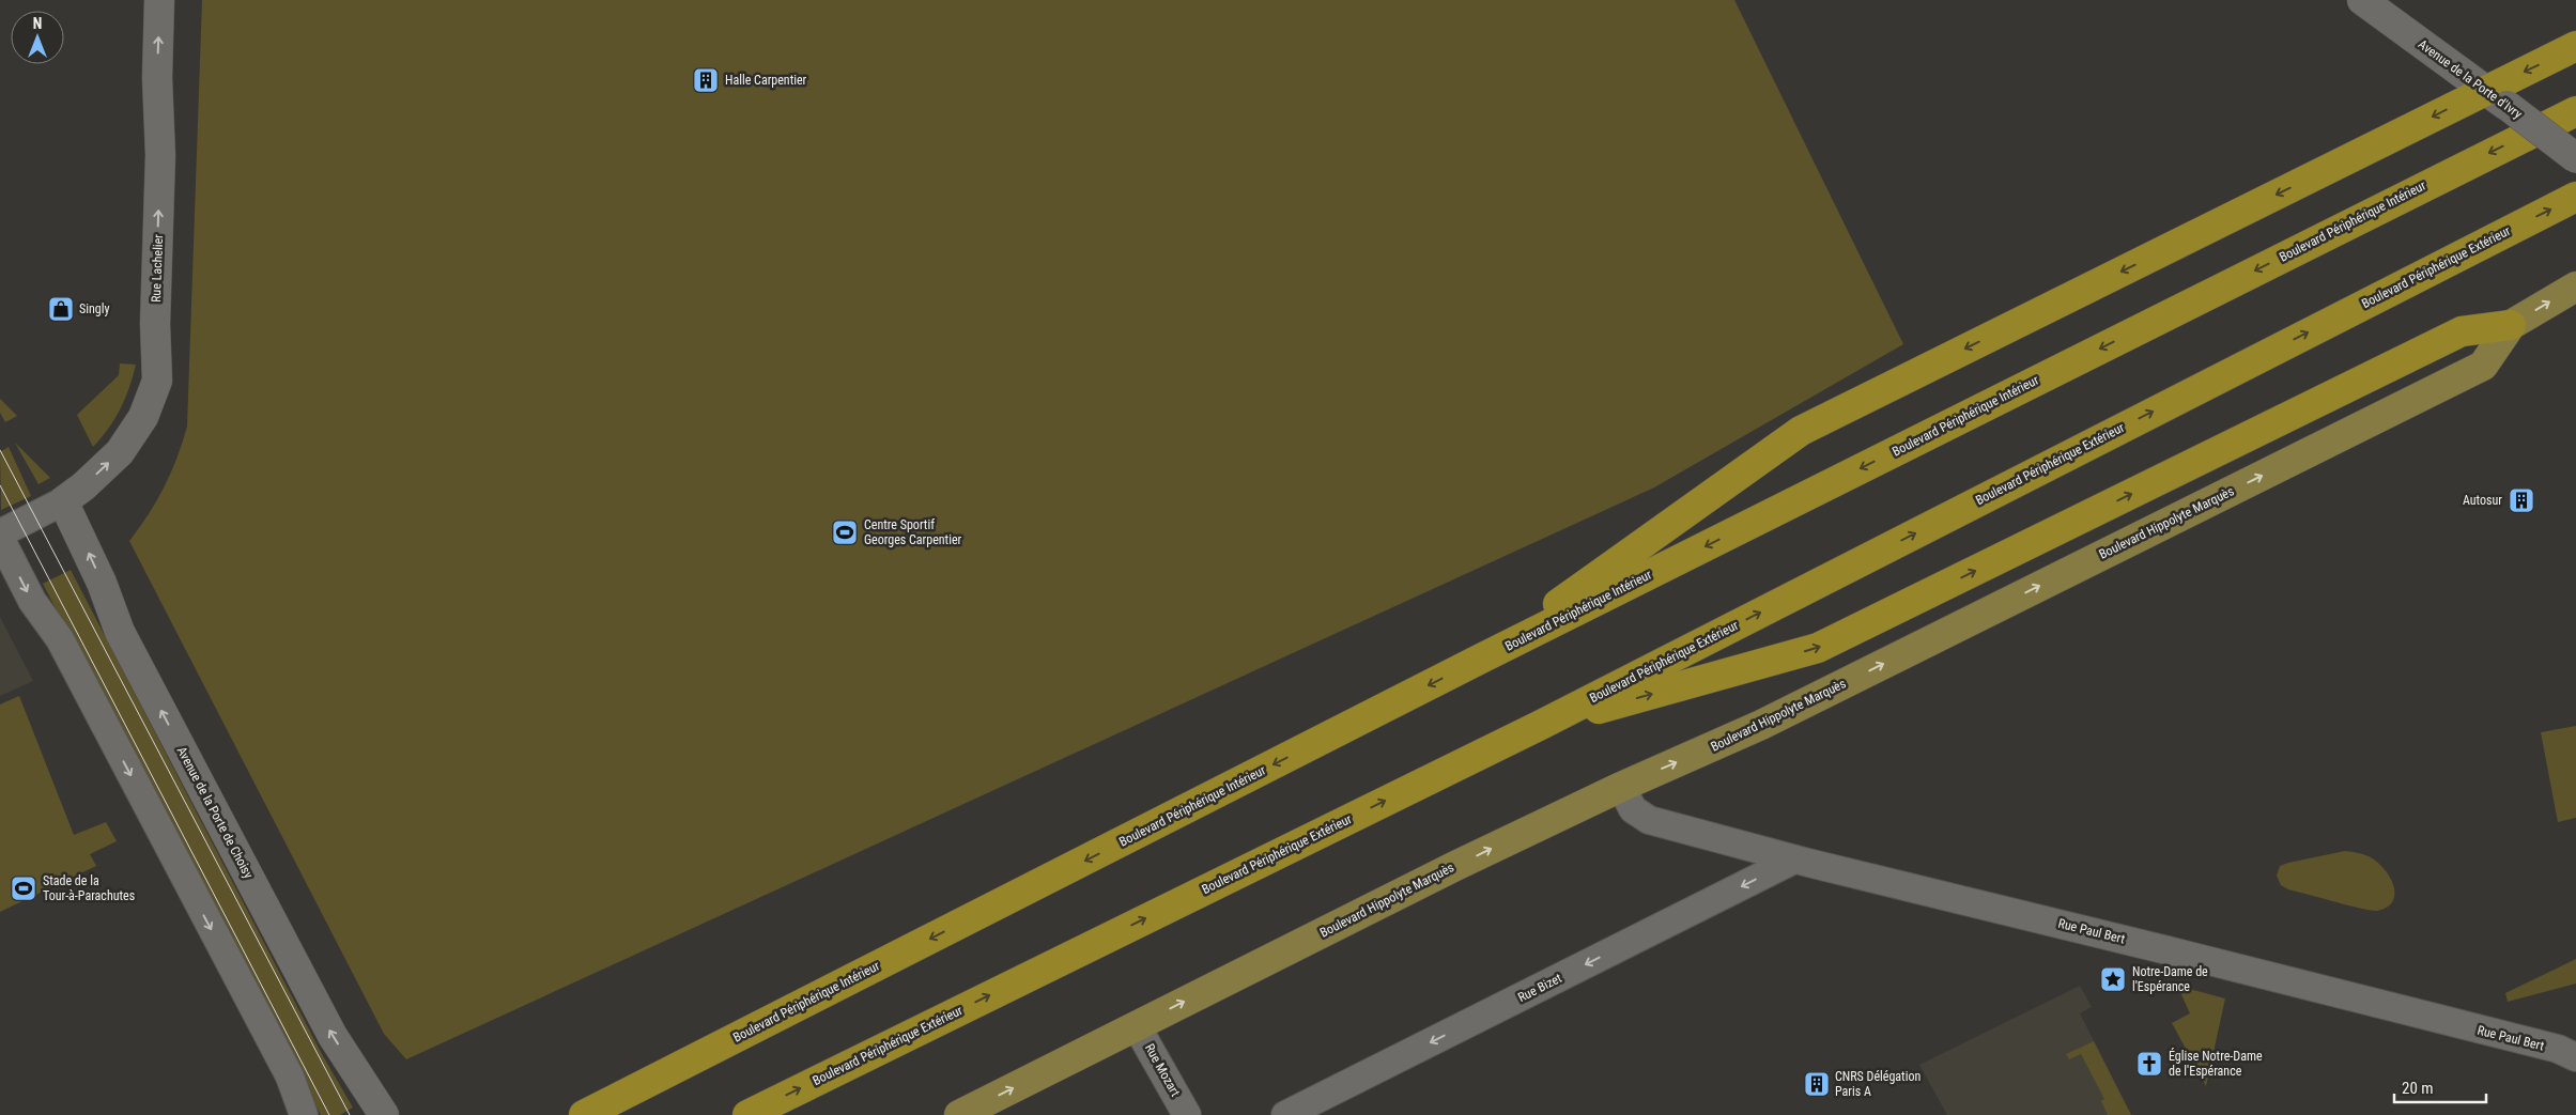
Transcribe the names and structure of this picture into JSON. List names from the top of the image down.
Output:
{
  "streets": {
    "highway": ["Boulevard Périphérique Intérieur", "Boulevard Périphérique Extérieur"],
    "main road": [
      "Avenue de la Porte d'Ivry",
      "Rue Lachelier",
      "Boulevard Hippolyte Marquès",
      "Avenue de la Porte de Choisy"
    ],
    "street": ["Rue Paul Bert", "Rue Bizet", "Rue Mozart"]
  },
  "crossings": [
    ["Rue Lachelier", "Avenue de la Porte de Choisy"],
    ["Boulevard Hippolyte Marquès", "Rue Paul Bert"],
    ["Boulevard Hippolyte Marquès", "Rue Mozart"],
    ["Rue Paul Bert", "Rue Bizet"]
  ],
  "one_way": [
    "Rue Lachelier",
    "Boulevard Hippolyte Marquès",
    "Avenue de la Porte de Choisy",
    "Rue Bizet"
  ],
  "places": {
    "building": ["Halle Carpentier", "Autosur", "CNRS Délégation Paris A"],
    "shop": ["Singly"],
    "sports": ["Centre Sportif Georges Carpentier", "Stade de la Tour-à-Parachutes"],
    "place": ["Notre-Dame de l'Espérance"],
    "church": ["Église Notre-Dame de l'Espérance"]
  },
  "scale_bar": "20 m",
  "north": "top"
}
